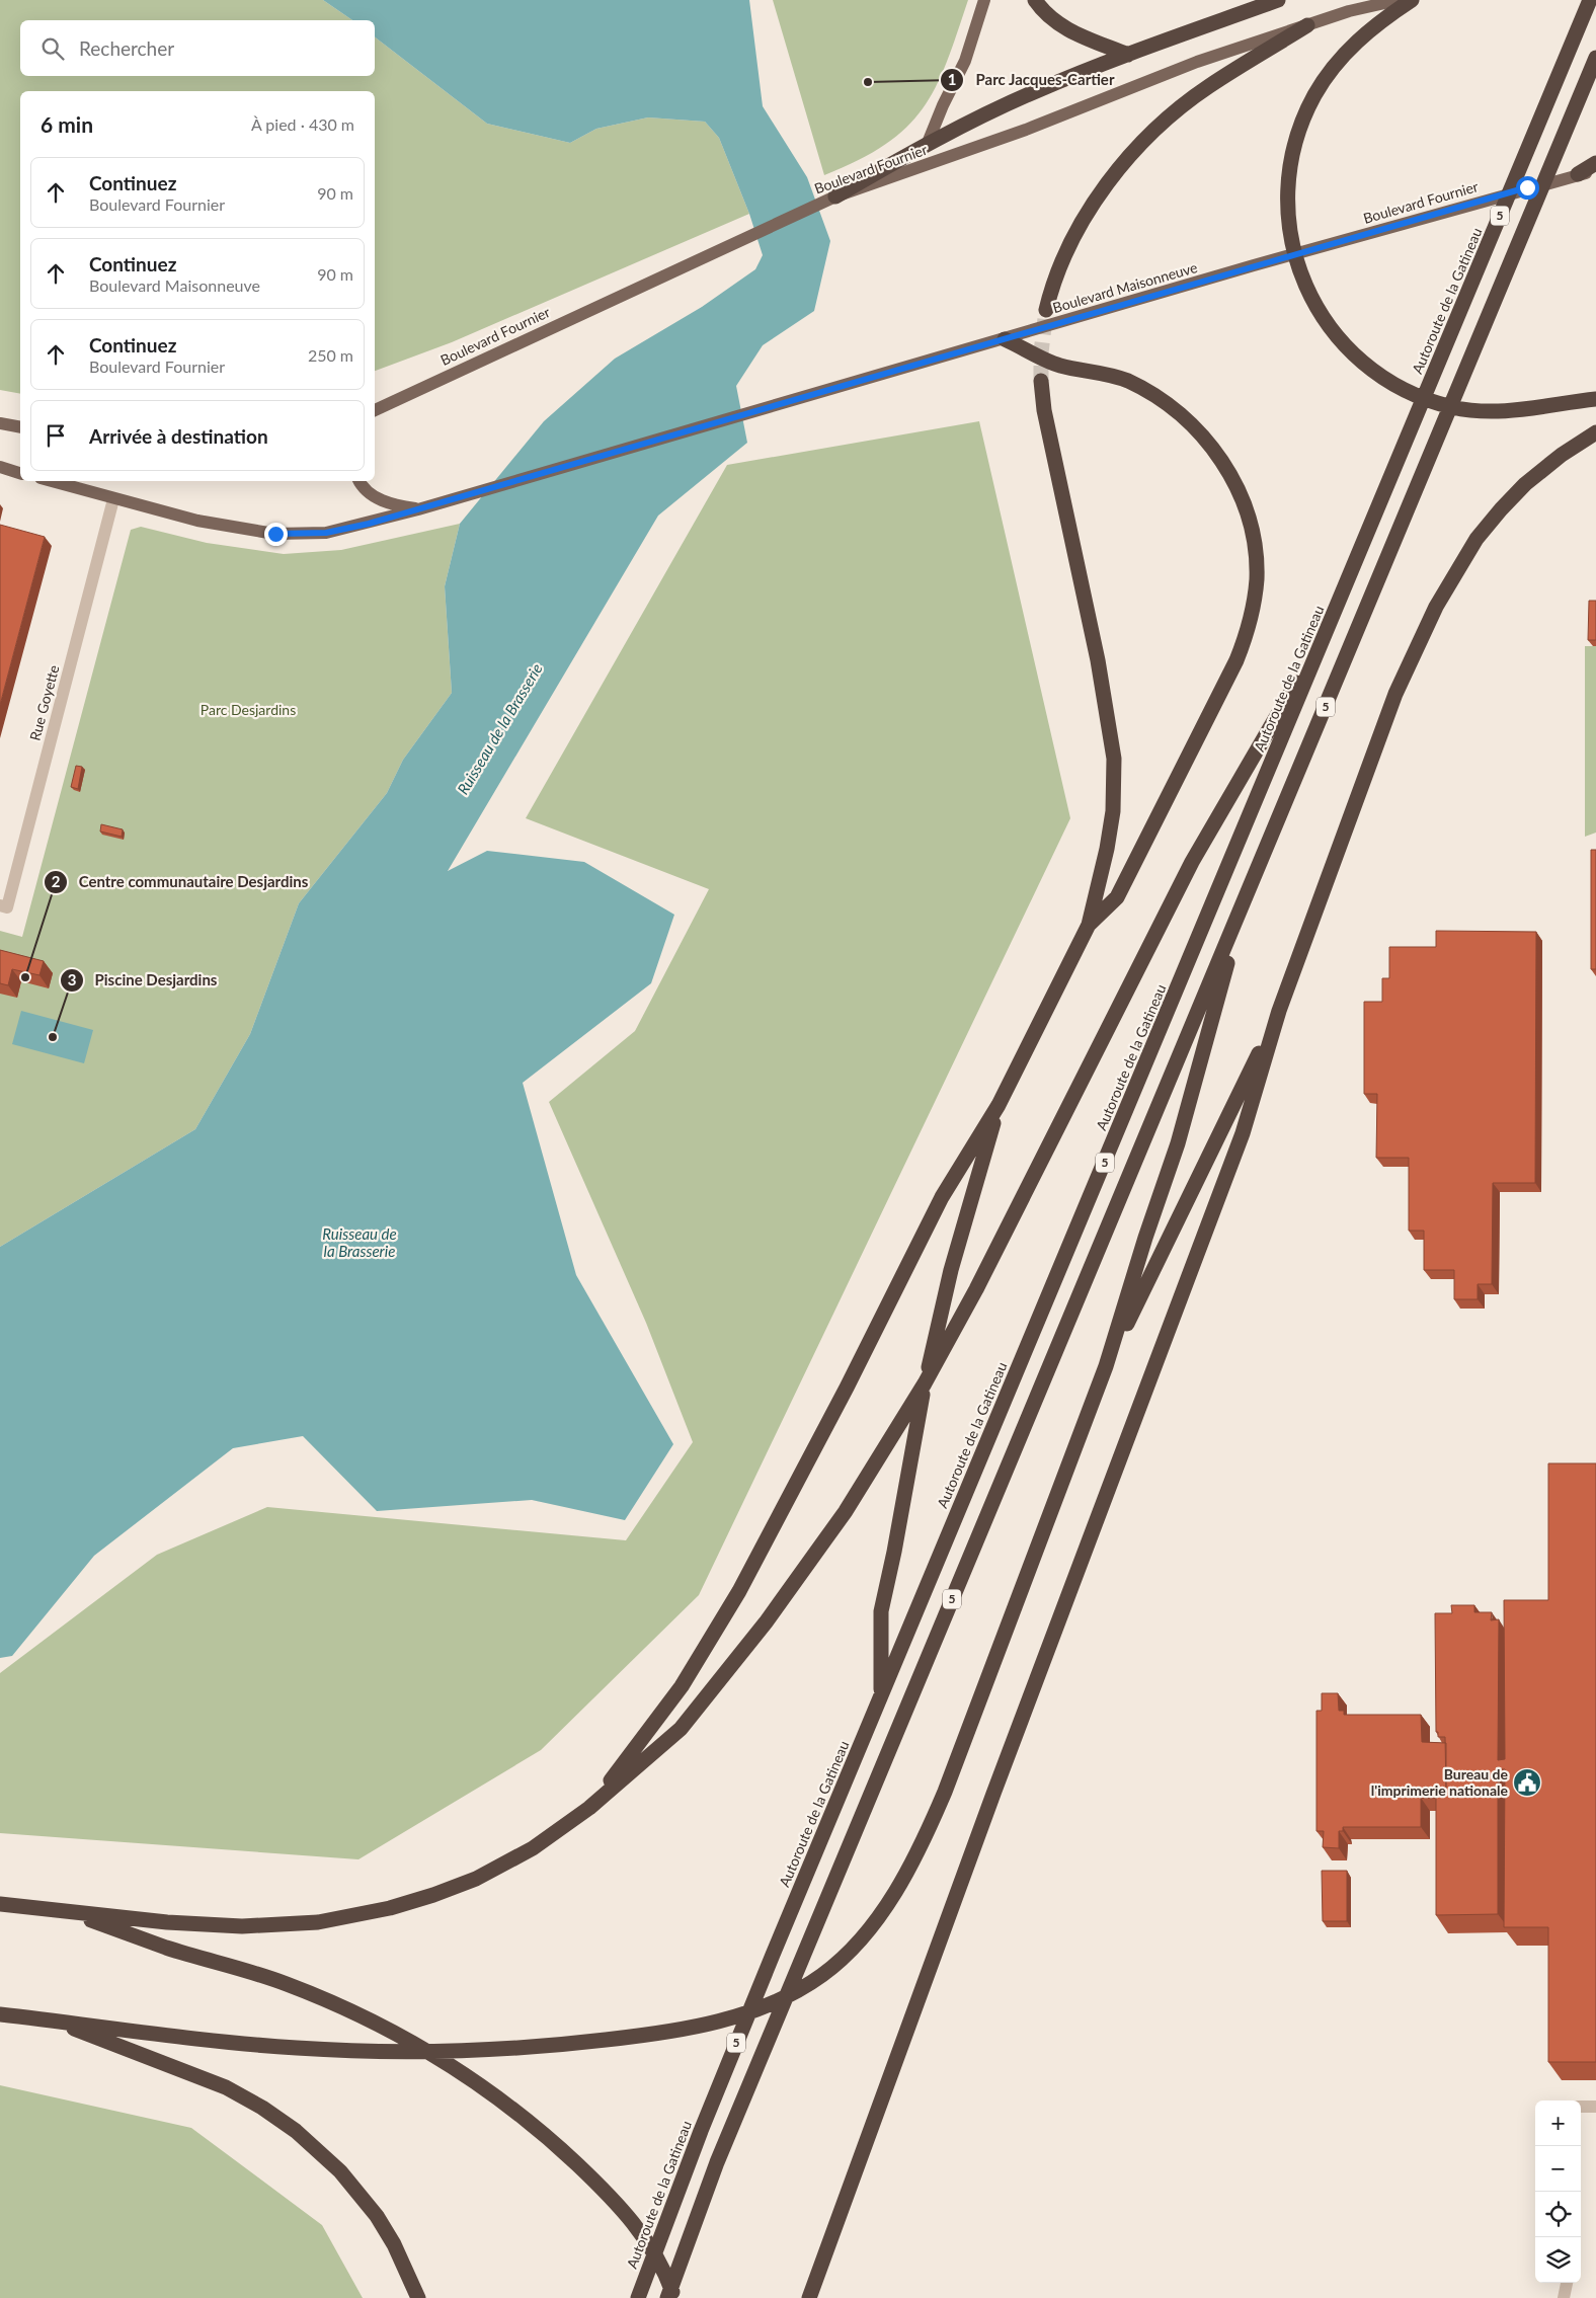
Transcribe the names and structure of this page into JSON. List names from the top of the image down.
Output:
{
  "streets": {
    "highway": ["5", "Autoroute de la Gatineau"],
    "main road": ["Boulevard Fournier", "Boulevard Maisonneuve"],
    "street": ["Rue Goyette"]
  },
  "crossings": [
    ["Boulevard Fournier", "Boulevard Maisonneuve"]
  ],
  "water": ["Ruisseau de la Brasserie"],
  "parks": ["Parc Desjardins"],
  "places": {
    "other": ["Parc Jacques-Cartier", "Centre communautaire Desjardins", "Piscine Desjardins"],
    "public building": ["Bureau de l'imprimerie nationale"]
  },
  "page": {
    "search": "Rechercher",
    "heading": ["6 min", "À pied · 430 m"],
    "list": [
      ["Continuez", "Boulevard Fournier", "90 m"],
      ["Continuez", "Boulevard Maisonneuve", "90 m"],
      ["Continuez", "Boulevard Fournier", "250 m"],
      "Arrivée à destination"
    ],
    "map_buttons": ["+", "−"]
  }
}
